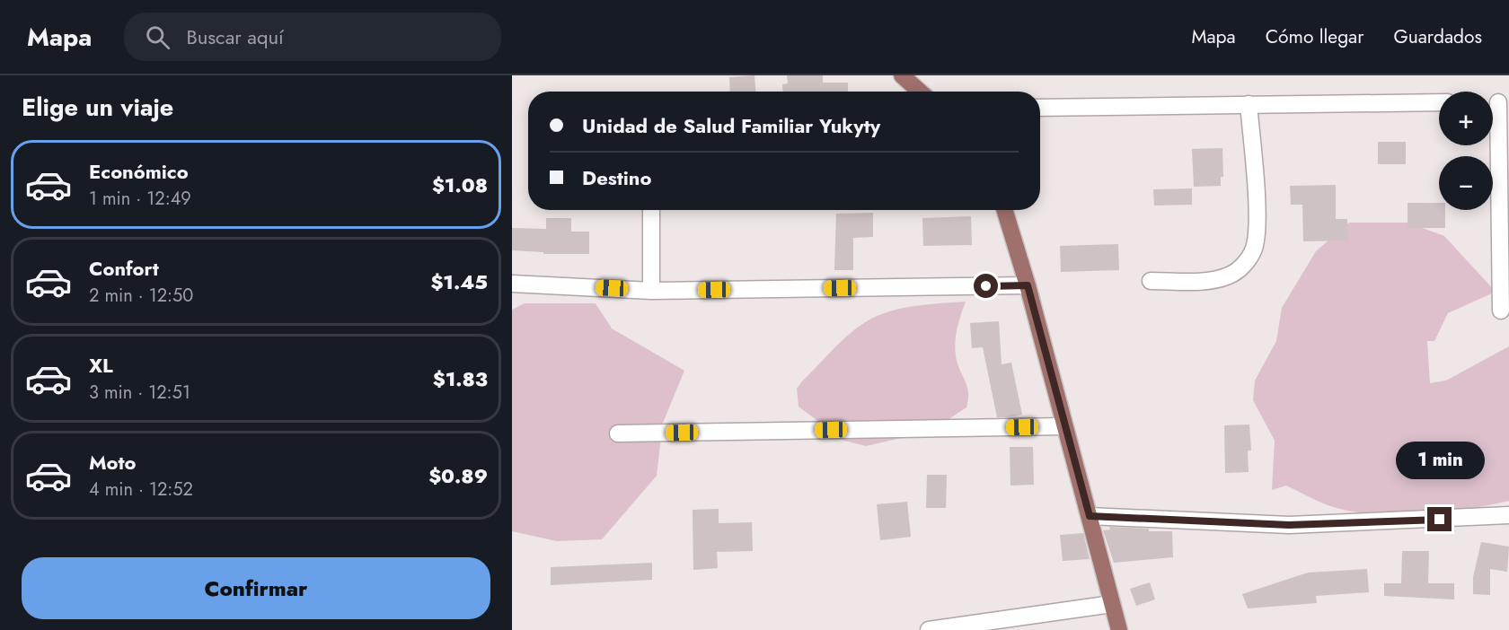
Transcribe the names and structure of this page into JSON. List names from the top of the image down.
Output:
{
  "page": {
    "header": "Mapa",
    "search": "Buscar aquí",
    "nav": ["Mapa", "Cómo llegar", "Guardados"],
    "heading": "Elige un viaje",
    "map_buttons": ["+", "−"],
    "banner": ["Unidad de Salud Familiar Yukyty", "Destino"],
    "list": [
      {
        "name": "Económico",
        "note": "1 min · 12:49",
        "value": "$1.08"
      },
      {
        "name": "Confort",
        "note": "2 min · 12:50",
        "value": "$1.45"
      },
      {
        "name": "XL",
        "note": "3 min · 12:51",
        "value": "$1.83"
      },
      {
        "name": "Moto",
        "note": "4 min · 12:52",
        "value": "$0.89"
      }
    ],
    "bubble": "1 min",
    "buttons": "Confirmar"
  }
}
